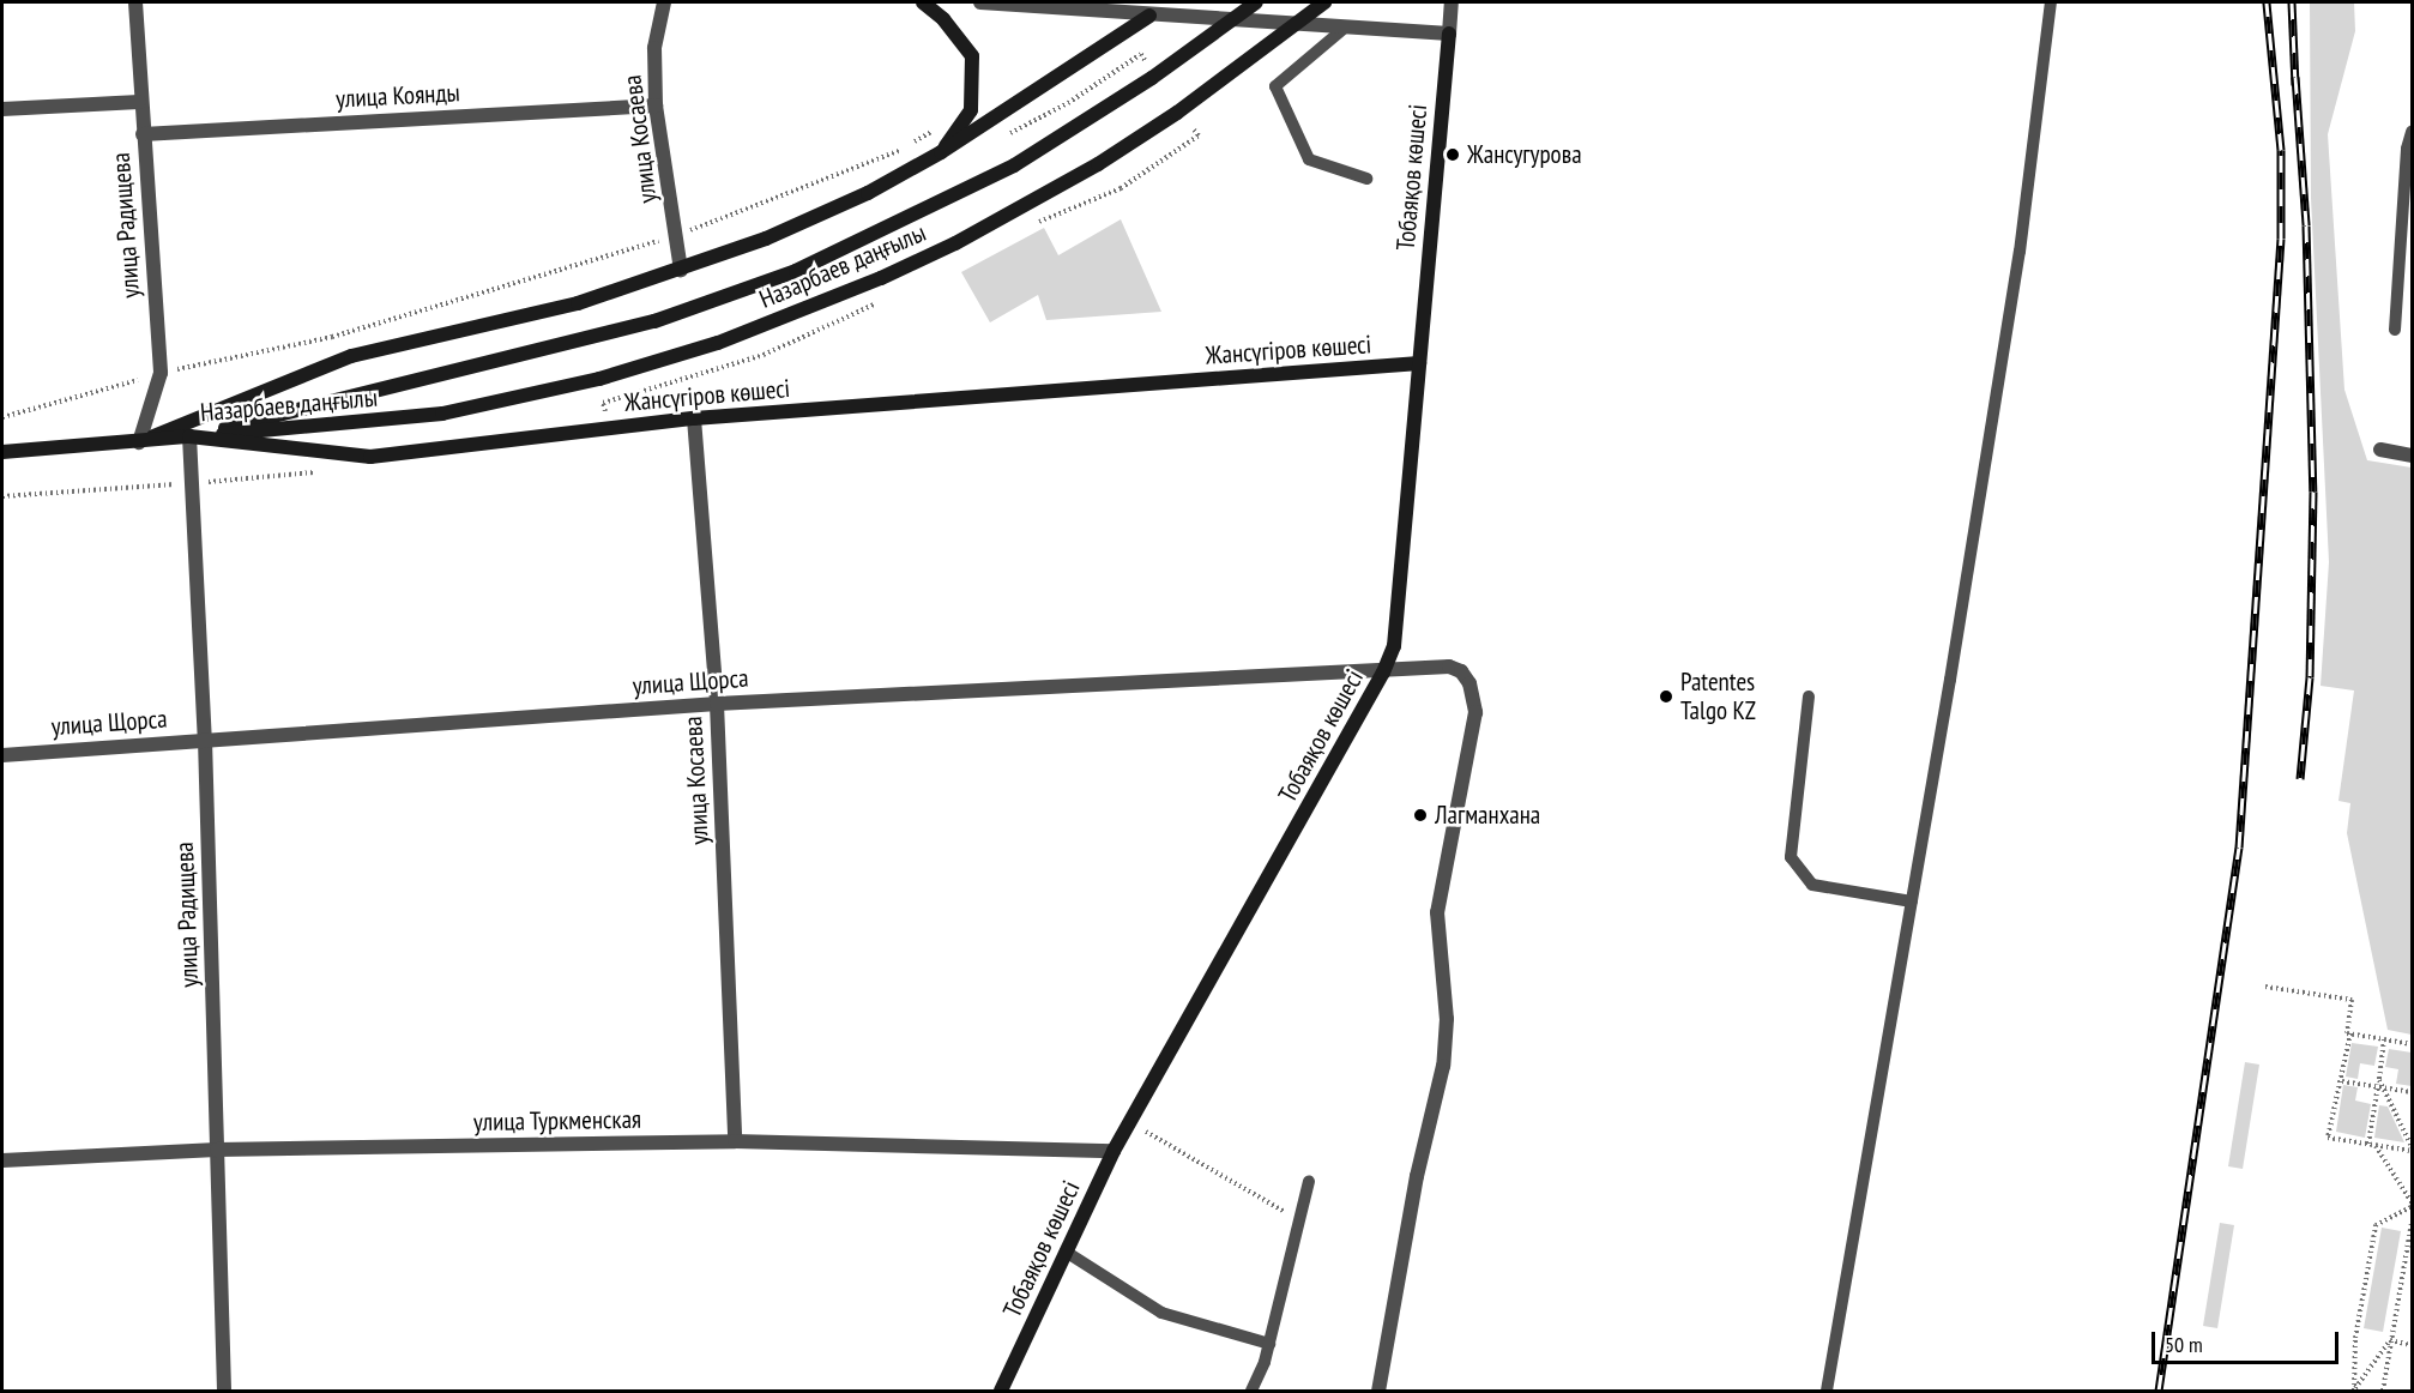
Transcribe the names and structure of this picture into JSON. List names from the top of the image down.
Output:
{
  "streets": {
    "street": [
      "улица Коянды",
      "улица Косаева",
      "Тобаяқов көшесі",
      "улица Радищева",
      "Назарбаев даңғылы",
      "Жансүгіров көшесі",
      "улица Щорса",
      "улица Туркменская"
    ]
  },
  "crossings": [
    ["улица Коянды", "улица Косаева"],
    ["улица Коянды", "улица Радищева"],
    ["улица Косаева", "Жансүгіров көшесі"],
    ["улица Косаева", "улица Щорса"],
    ["улица Косаева", "улица Туркменская"],
    ["Тобаяқов көшесі", "Жансүгіров көшесі"],
    ["Тобаяқов көшесі", "улица Щорса"],
    ["Тобаяқов көшесі", "улица Туркменская"],
    ["улица Радищева", "Назарбаев даңғылы"],
    ["улица Радищева", "Жансүгіров көшесі"],
    ["улица Радищева", "улица Щорса"],
    ["улица Радищева", "улица Туркменская"],
    ["Назарбаев даңғылы", "Жансүгіров көшесі"]
  ],
  "places": ["Жансугурова", "Patentes Talgo KZ", "Лагманхана"],
  "scale_bar": "50 m"
}
